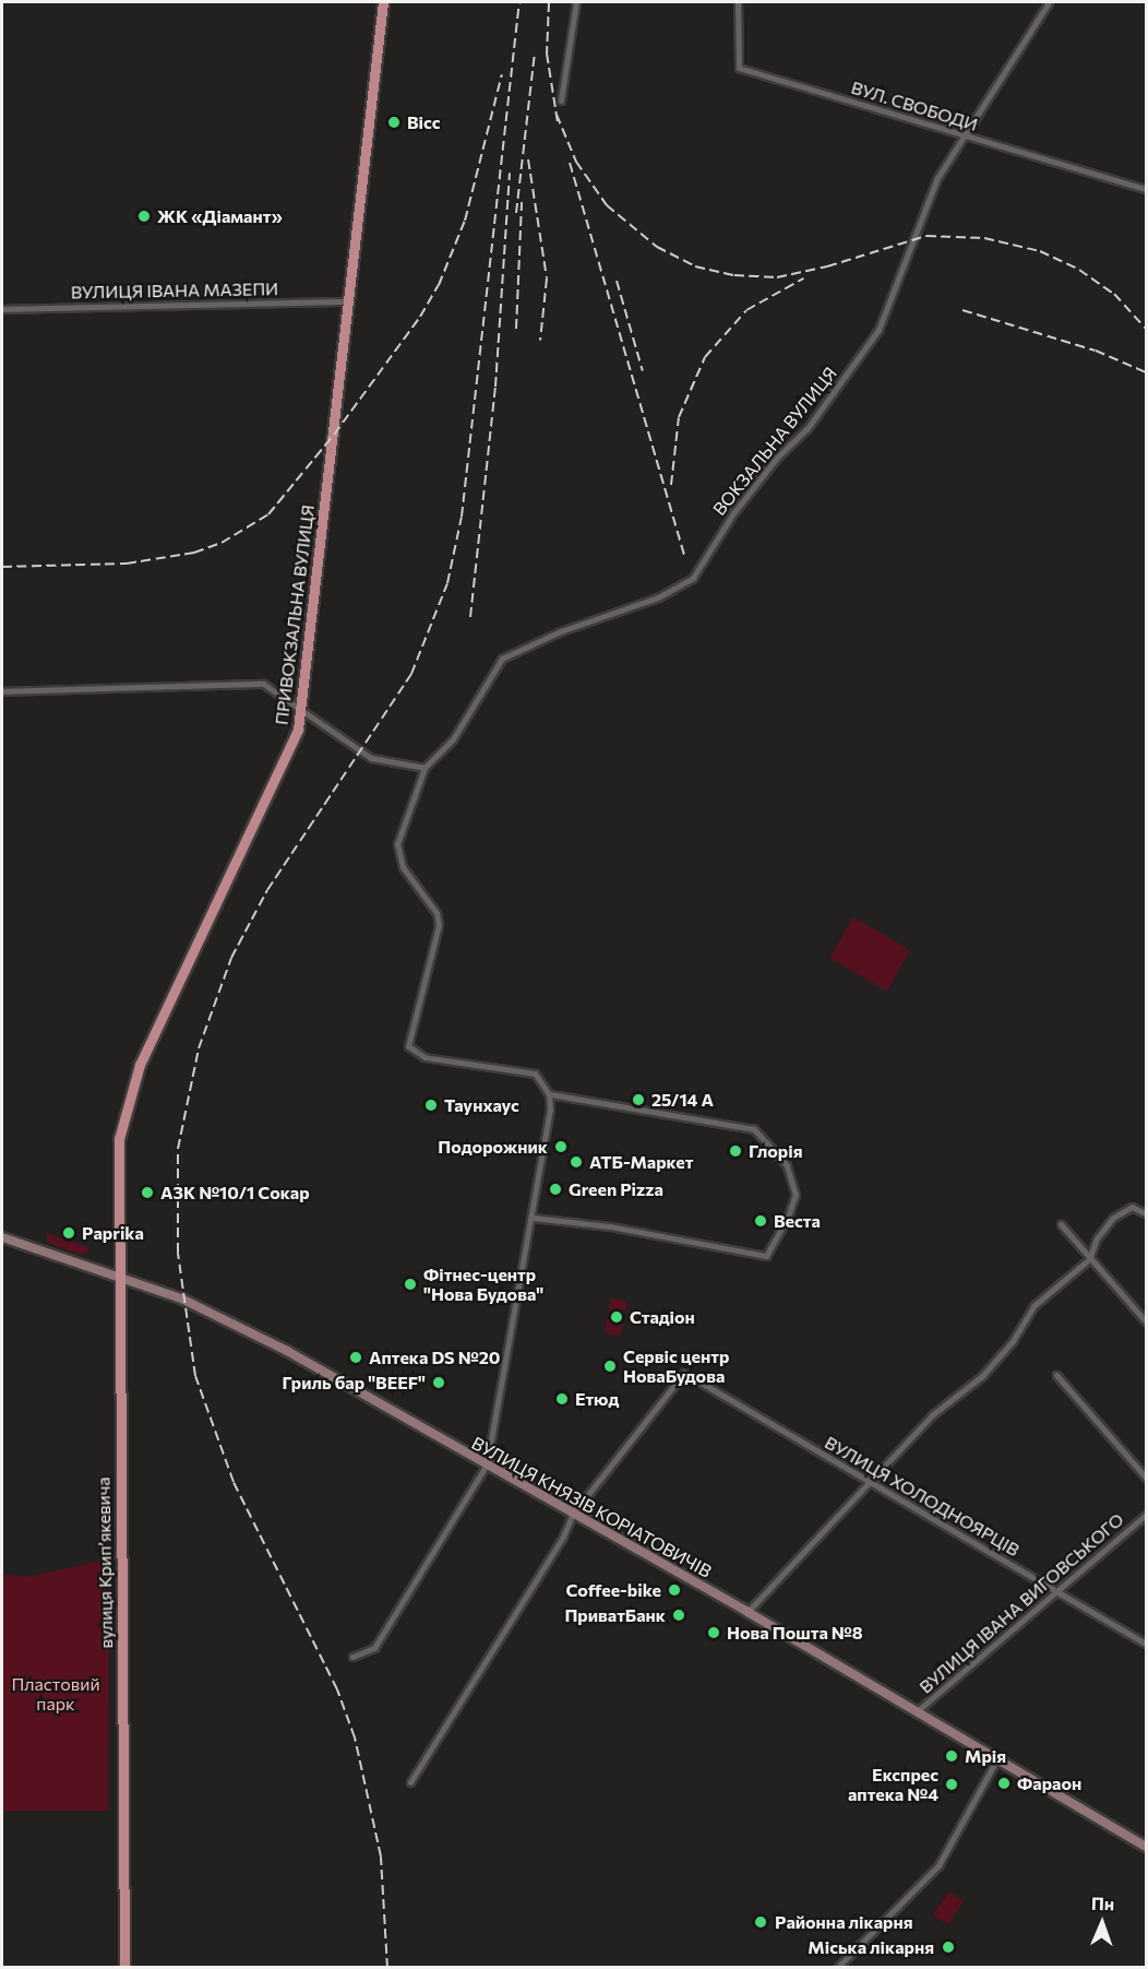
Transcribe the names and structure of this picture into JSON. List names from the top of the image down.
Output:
{
  "streets": {
    "main road": ["ПРИВОКЗАЛЬНА ВУЛИЦЯ", "ВУЛИЦЯ КНЯЗІВ КОРІАТОВИЧІВ", "вулиця Крипʼякевича"],
    "street": [
      "ВУЛ. СВОБОДИ",
      "ВУЛИЦЯ ІВАНА МАЗЕПИ",
      "ВОКЗАЛЬНА ВУЛИЦЯ",
      "ВУЛИЦЯ ХОЛОДНОЯРЦІВ",
      "ВУЛИЦЯ ІВАНА ВИГОВСЬКОГО"
    ]
  },
  "crossings": [
    ["ВУЛ. СВОБОДИ", "ВОКЗАЛЬНА ВУЛИЦЯ"],
    ["ВУЛИЦЯ ІВАНА МАЗЕПИ", "ПРИВОКЗАЛЬНА ВУЛИЦЯ"],
    ["ПРИВОКЗАЛЬНА ВУЛИЦЯ", "ВУЛИЦЯ КНЯЗІВ КОРІАТОВИЧІВ"],
    ["ПРИВОКЗАЛЬНА ВУЛИЦЯ", "вулиця Крипʼякевича"],
    ["ВУЛИЦЯ ХОЛОДНОЯРЦІВ", "ВУЛИЦЯ КНЯЗІВ КОРІАТОВИЧІВ"],
    ["ВУЛИЦЯ ХОЛОДНОЯРЦІВ", "ВУЛИЦЯ ІВАНА ВИГОВСЬКОГО"],
    ["ВУЛИЦЯ КНЯЗІВ КОРІАТОВИЧІВ", "вулиця Крипʼякевича"],
    ["ВУЛИЦЯ КНЯЗІВ КОРІАТОВИЧІВ", "ВУЛИЦЯ ІВАНА ВИГОВСЬКОГО"]
  ],
  "parks": ["Пластовий парк"],
  "places": [
    "Вісс",
    "ЖК «Діамант»",
    "25/14 А",
    "Таунхаус",
    "Подорожник",
    "Глорія",
    "АТБ-Маркет",
    "Green Pizza",
    "АЗК №10/1 Сокар",
    "Веста",
    "Paprika",
    "Фітнес-центр \"Нова Будова\"",
    "Стадіон",
    "Аптека DS №20",
    "Сервіс центр НоваБудова",
    "Гриль бар \"BEEF\"",
    "Етюд",
    "Coffee-bike",
    "ПриватБанк",
    "Нова Пошта №8",
    "Мрія",
    "Фараон",
    "Експрес аптека №4",
    "Районна лікарня",
    "Міська лікарня"
  ],
  "north": "top"
}
